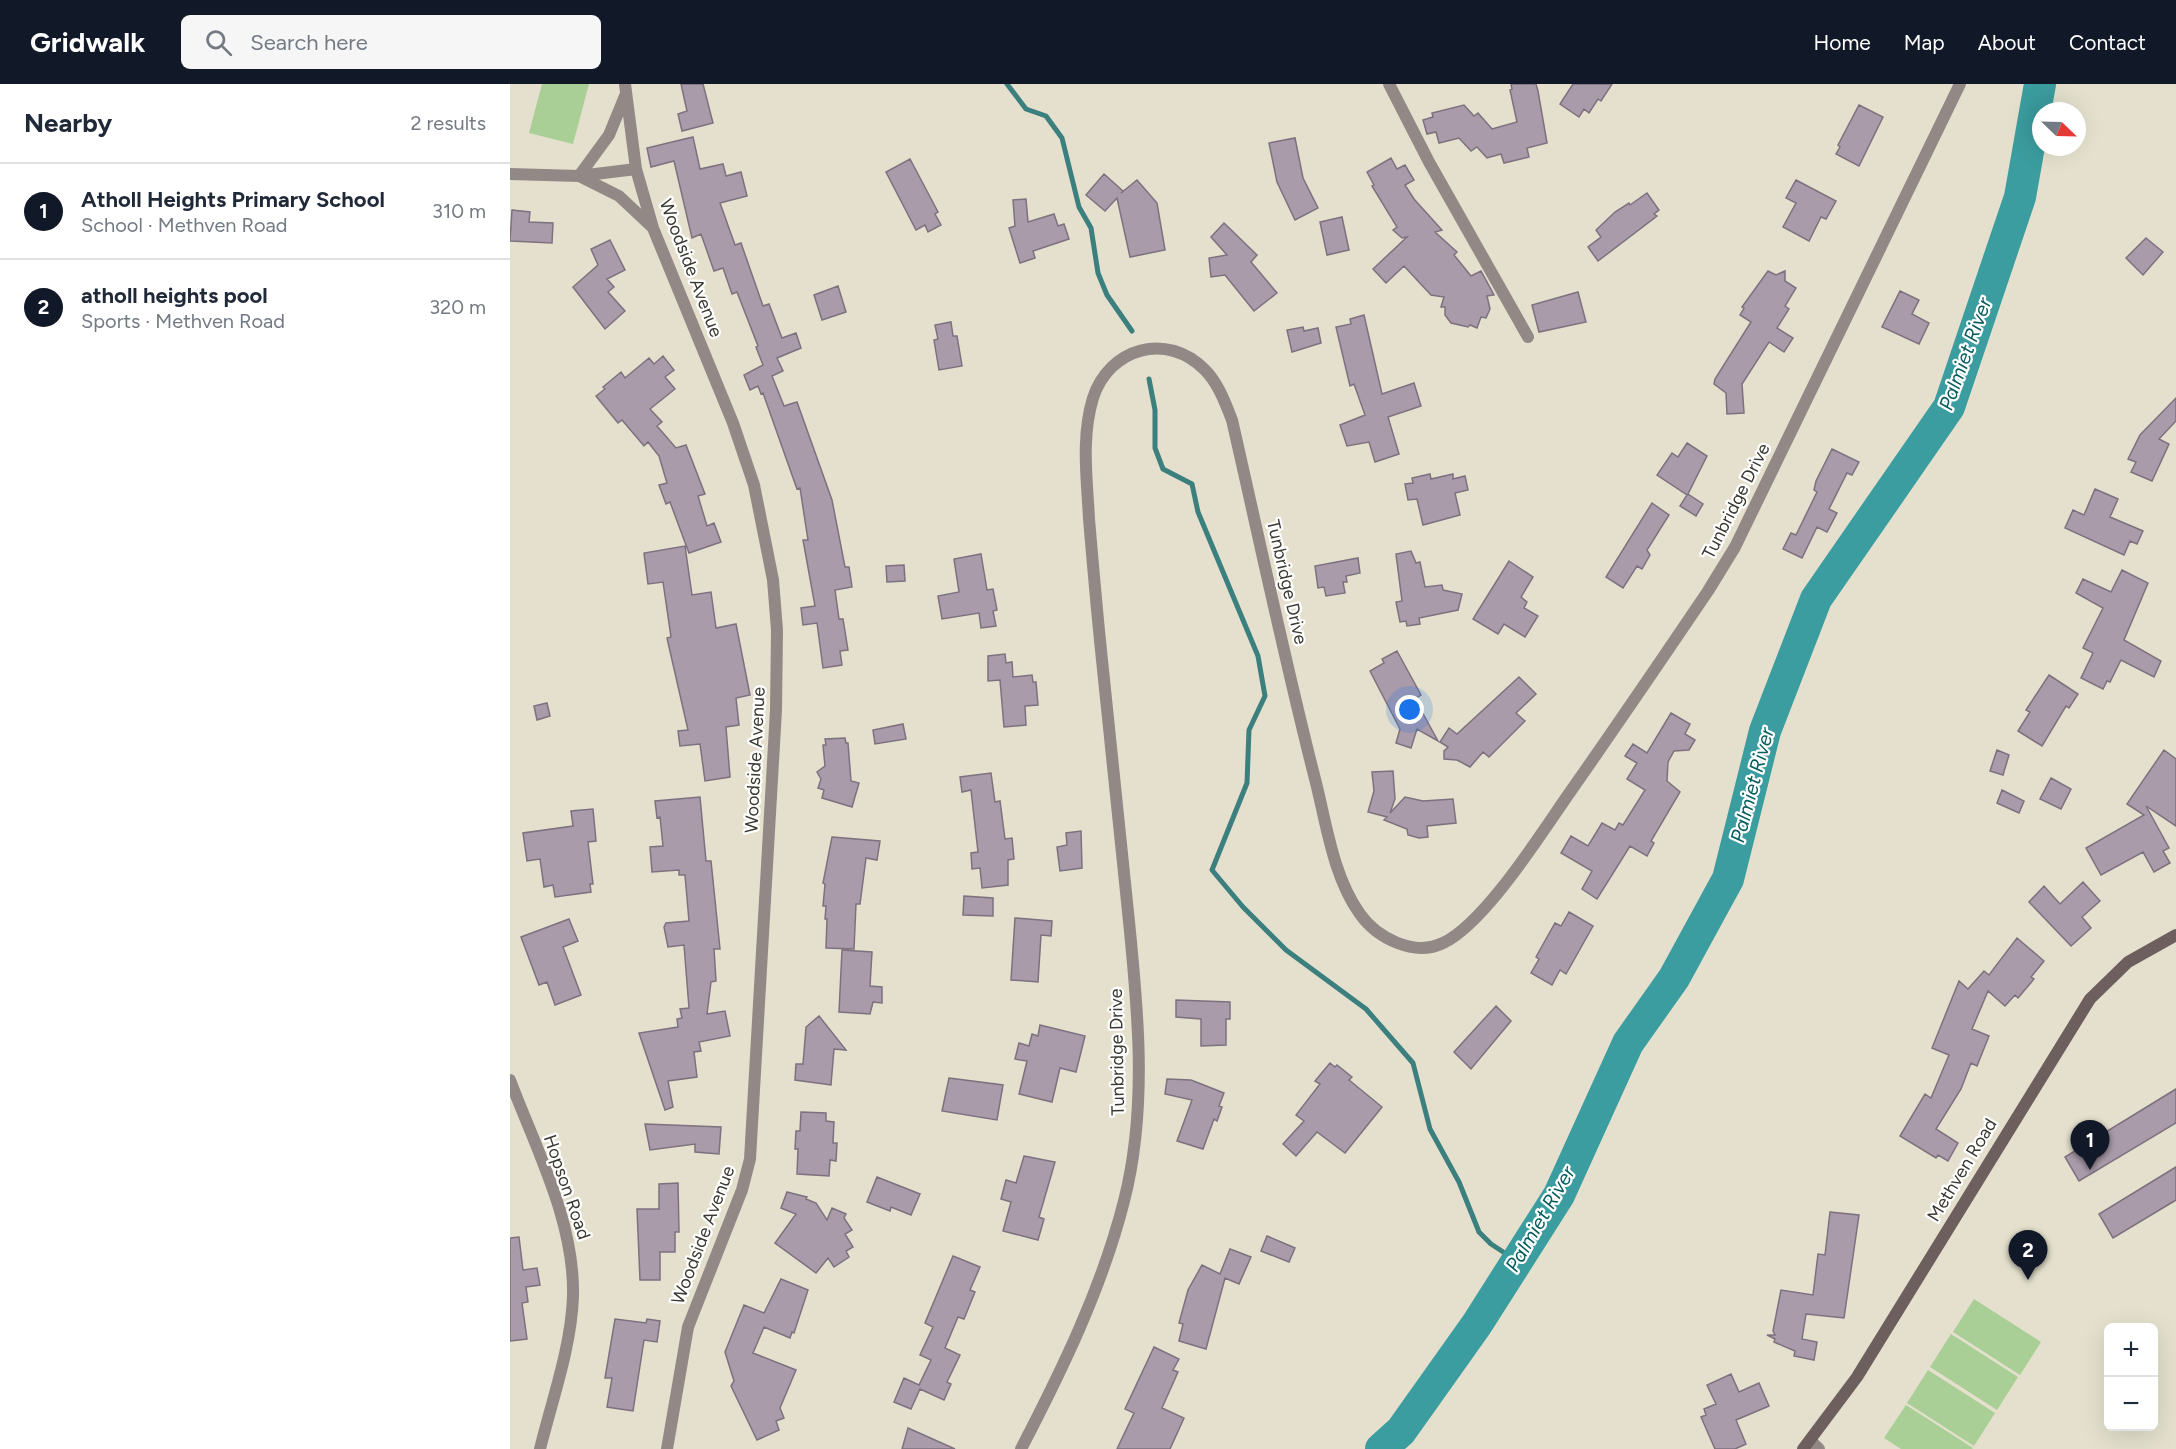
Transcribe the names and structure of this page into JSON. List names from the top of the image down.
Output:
{
  "streets": {
    "street": [
      "Woodside Avenue",
      "Tunbridge Drive",
      "Methven Road",
      "Hopson Road"
    ]
  },
  "water": ["Palmiet River"],
  "north": "bottom right",
  "page": {
    "header": "Gridwalk",
    "search": "Search here",
    "nav": [
      "Home",
      "Map",
      "About",
      "Contact"
    ],
    "heading": ["Nearby", "2 results"],
    "list": [
      {
        "mark": "1",
        "name": "Atholl Heights Primary School",
        "note": "School · Methven Road",
        "value": "310 m"
      },
      {
        "mark": "2",
        "name": "atholl heights pool",
        "note": "Sports · Methven Road",
        "value": "320 m"
      }
    ],
    "pins": ["1", "2"],
    "map_buttons": ["+", "−"]
  }
}
